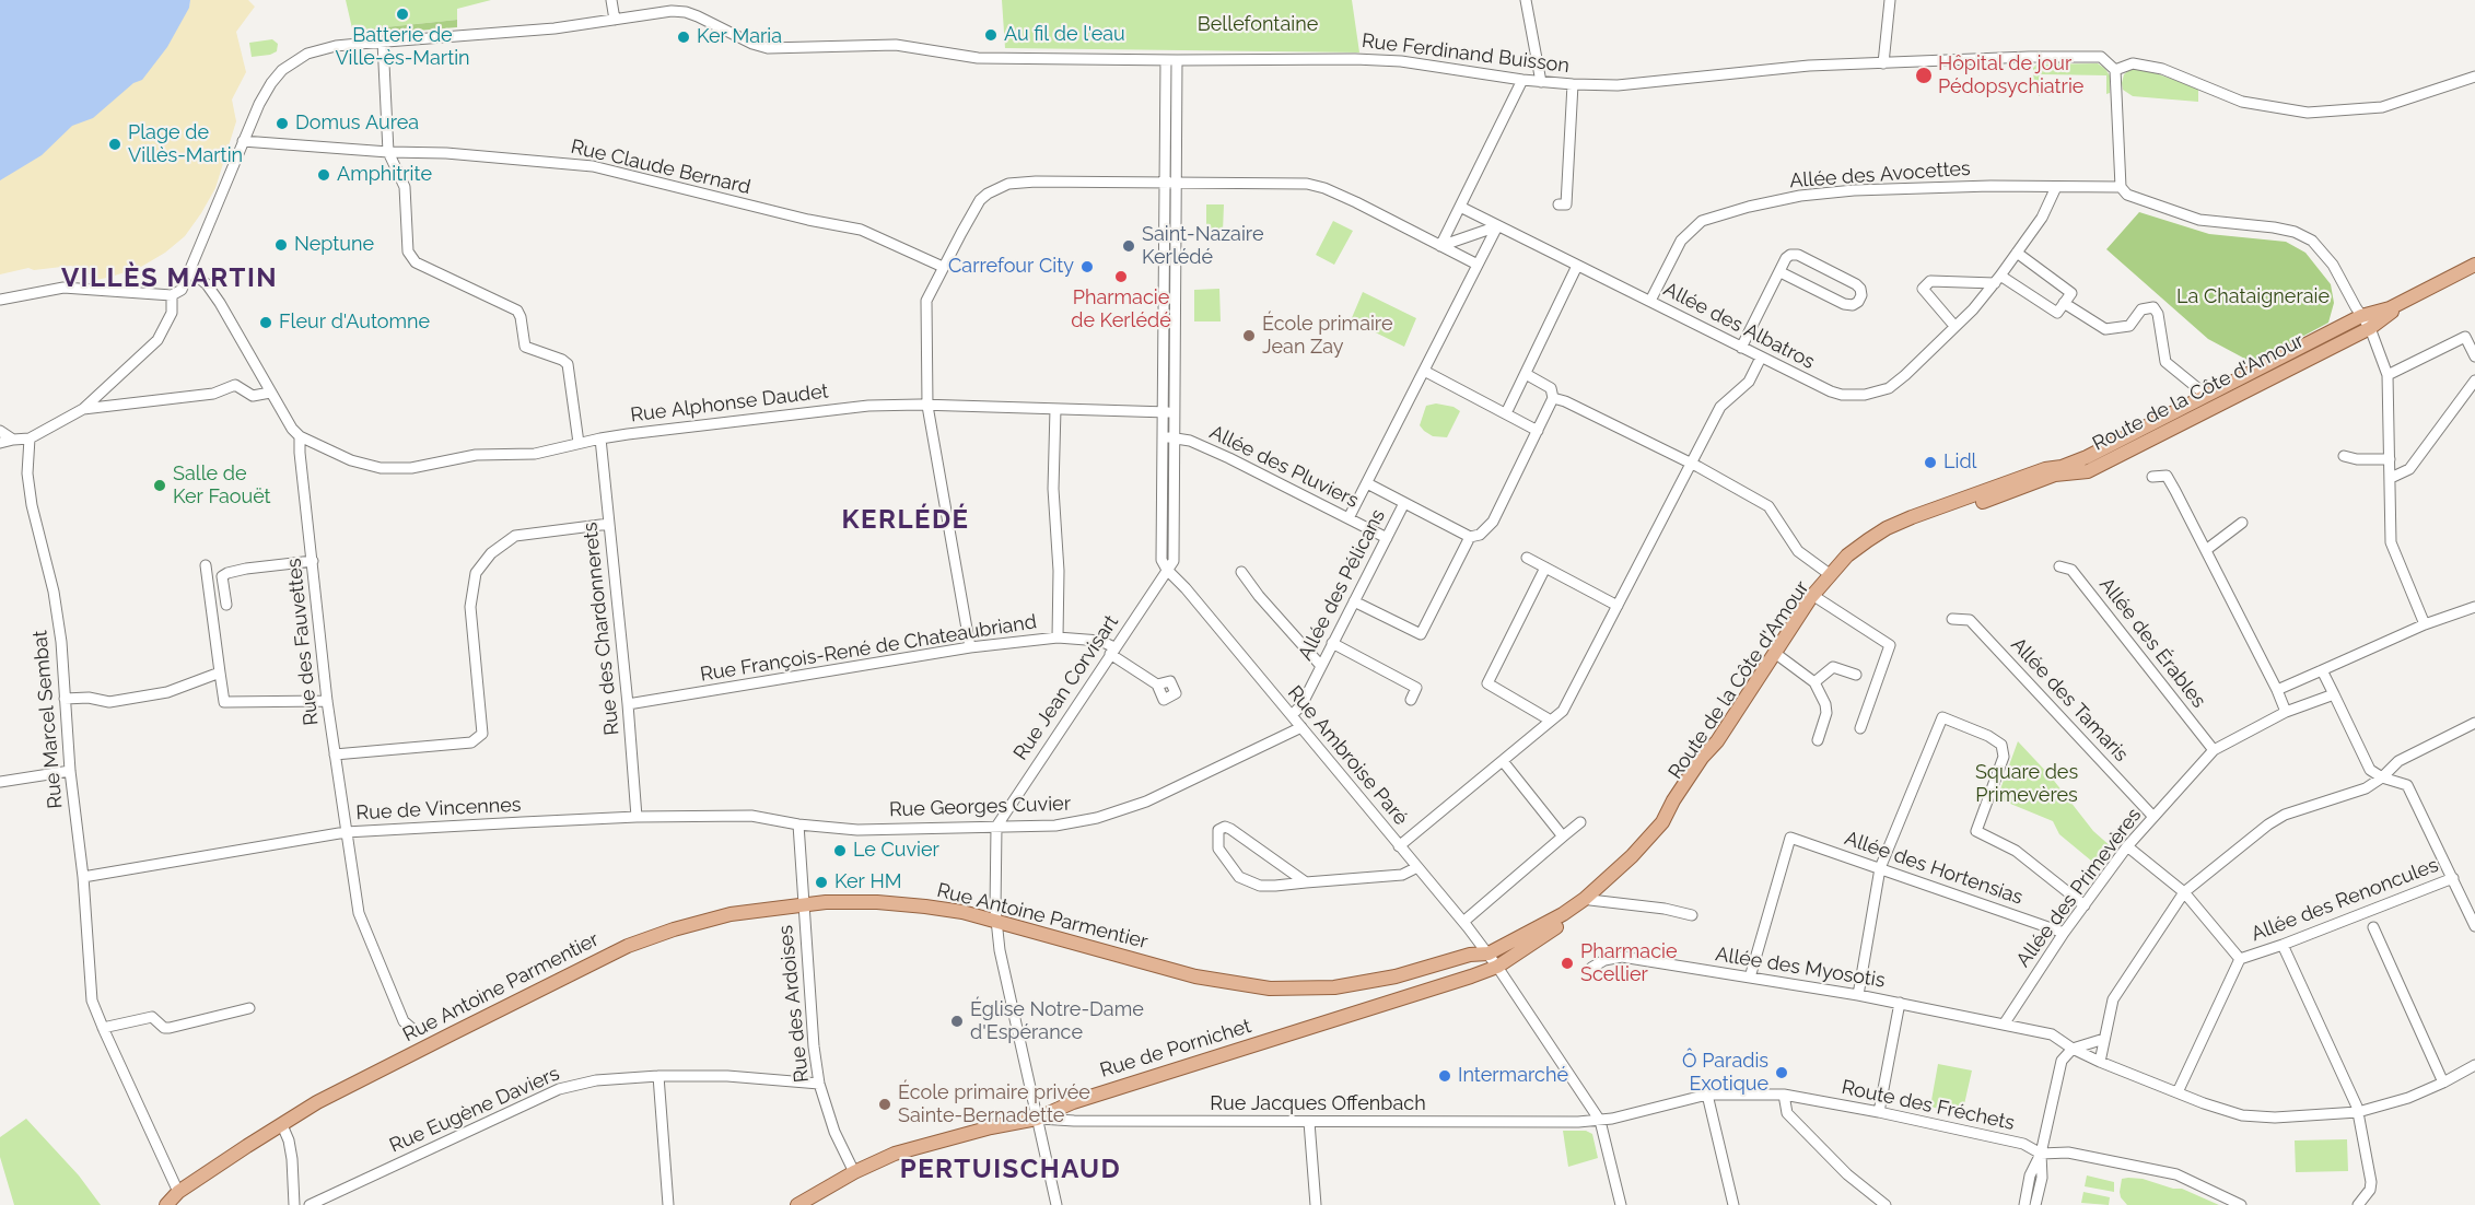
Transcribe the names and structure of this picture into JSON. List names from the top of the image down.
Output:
{
  "streets": {
    "main road": ["Route de la Côte d'Amour", "Rue Antoine Parmentier", "Rue de Pornichet"],
    "street": [
      "Rue Ferdinand Buisson",
      "Rue Claude Bernard",
      "Allée des Avocettes",
      "Allée des Albatros",
      "Rue Alphonse Daudet",
      "Allée des Pluviers",
      "Allée des Pélicans",
      "Rue des Chardonnerets",
      "Rue des Fauvettes",
      "Allée des Érables",
      "Rue François-René de Chateaubriand",
      "Rue Jean Corvisart",
      "Allée des Tamaris",
      "Rue Marcel Sembat",
      "Rue Ambroise Paré",
      "Rue Georges Cuvier",
      "Rue de Vincennes",
      "Allée des Hortensias",
      "Allée des Primevères",
      "Allée des Renoncules",
      "Allée des Myosotis",
      "Rue des Ardoises",
      "Rue Jacques Offenbach",
      "Route des Fréchets",
      "Rue Eugène Daviers"
    ]
  },
  "crossings": [
    ["Rue Ferdinand Buisson", "Rue Claude Bernard"],
    ["Allée des Avocettes", "Allée des Albatros"],
    ["Route de la Côte d'Amour", "Rue Ambroise Paré"],
    ["Route de la Côte d'Amour", "Rue Antoine Parmentier"],
    ["Route de la Côte d'Amour", "Rue de Pornichet"],
    ["Rue Alphonse Daudet", "Rue des Chardonnerets"],
    ["Rue Alphonse Daudet", "Rue des Fauvettes"],
    ["Allée des Pluviers", "Allée des Pélicans"],
    ["Allée des Pélicans", "Rue Ambroise Paré"],
    ["Rue des Chardonnerets", "Rue François-René de Chateaubriand"],
    ["Rue des Chardonnerets", "Rue de Vincennes"],
    ["Rue des Fauvettes", "Rue de Vincennes"],
    ["Allée des Érables", "Allée des Primevères"],
    ["Rue François-René de Chateaubriand", "Rue Jean Corvisart"],
    ["Rue Jean Corvisart", "Rue Ambroise Paré"],
    ["Rue Jean Corvisart", "Rue Georges Cuvier"],
    ["Allée des Tamaris", "Allée des Primevères"],
    ["Rue Marcel Sembat", "Rue de Vincennes"],
    ["Rue Marcel Sembat", "Rue Antoine Parmentier"],
    ["Rue Ambroise Paré", "Rue Georges Cuvier"],
    ["Rue Ambroise Paré", "Rue Antoine Parmentier"],
    ["Rue Ambroise Paré", "Rue de Pornichet"],
    ["Rue Ambroise Paré", "Rue Jacques Offenbach"],
    ["Rue Ambroise Paré", "Route des Fréchets"],
    ["Rue Georges Cuvier", "Rue de Vincennes"],
    ["Rue Georges Cuvier", "Rue des Ardoises"],
    ["Rue de Vincennes", "Rue des Ardoises"],
    ["Allée des Hortensias", "Allée des Primevères"],
    ["Allée des Hortensias", "Allée des Myosotis"],
    ["Allée des Primevères", "Allée des Myosotis"],
    ["Allée des Renoncules", "Allée des Myosotis"],
    ["Rue Antoine Parmentier", "Rue des Ardoises"],
    ["Rue des Ardoises", "Rue de Pornichet"],
    ["Rue des Ardoises", "Rue Eugène Daviers"],
    ["Rue de Pornichet", "Rue Jacques Offenbach"],
    ["Rue Jacques Offenbach", "Route des Fréchets"]
  ],
  "districts": ["VILLÈS MARTIN", "KERLÉDÉ", "PERTUISCHAUD"],
  "parks": ["Bellefontaine", "La Chataigneraie", "Square des Primevères"],
  "places": [
    "Batterie de Ville-ès-Martin",
    "Au fil de l'eau",
    "Ker Maria",
    "Hôpital de jour Pédopsychiatrie",
    "Domus Aurea",
    "Plage de Villès-Martin",
    "Amphitrite",
    "Neptune",
    "Saint-Nazaire Kerlédé",
    "Carrefour City",
    "Pharmacie de Kerlédé",
    "Fleur d'Automne",
    "École primaire Jean Zay",
    "Lidl",
    "Salle de Ker Faouët",
    "Le Cuvier",
    "Ker HM",
    "Pharmacie Scellier",
    "Église Notre-Dame d'Espérance",
    "Ô Paradis Exotique",
    "Intermarché",
    "École primaire privée Sainte-Bernadette"
  ]
}
